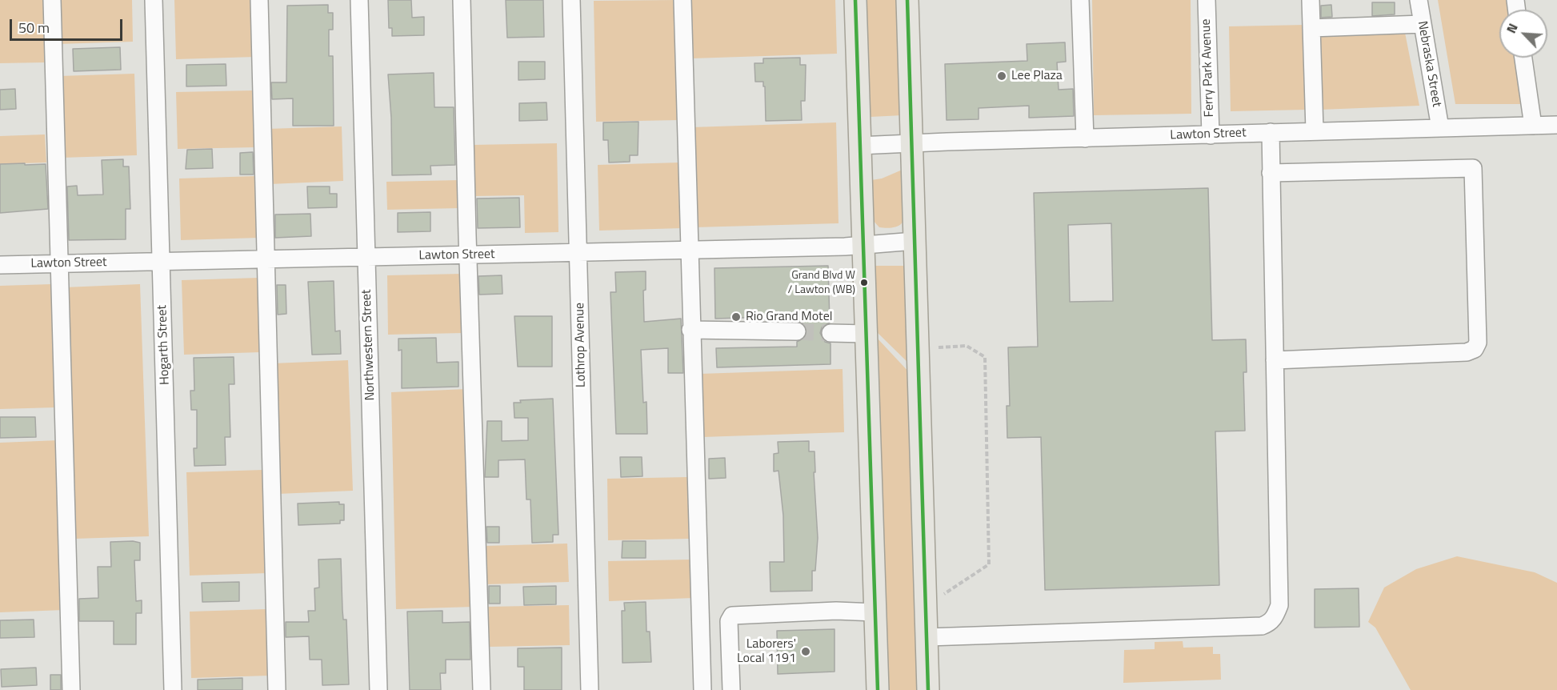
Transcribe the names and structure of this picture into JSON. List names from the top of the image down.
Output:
{
  "streets": {
    "street": [
      "Nebraska Street",
      "Ferry Park Avenue",
      "Lawton Street",
      "Hogarth Street",
      "Northwestern Street",
      "Lothrop Avenue"
    ]
  },
  "crossings": [
    ["Nebraska Street", "Lawton Street"],
    ["Ferry Park Avenue", "Lawton Street"],
    ["Lawton Street", "Hogarth Street"],
    ["Lawton Street", "Northwestern Street"],
    ["Lawton Street", "Lothrop Avenue"]
  ],
  "places": [
    "Lee Plaza",
    "Grand Blvd W / Lawton (WB)",
    "Rio Grand Motel",
    "Laborers' Local 1191"
  ],
  "scale_bar": "50 m",
  "north": "top left"
}
